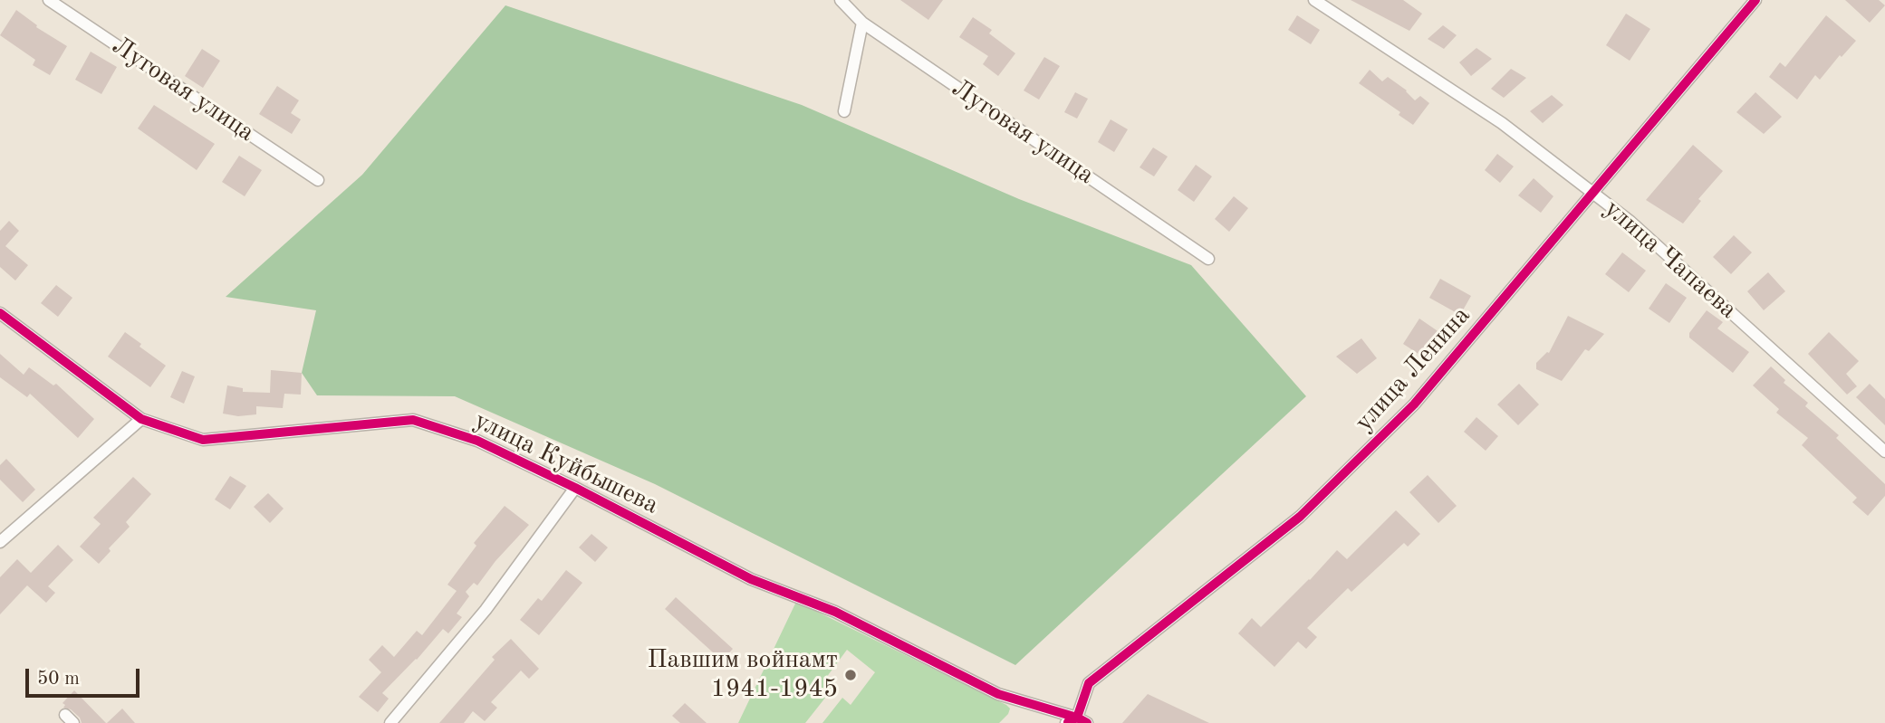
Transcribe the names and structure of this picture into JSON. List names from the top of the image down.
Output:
{
  "streets": {
    "street": [
      "Луговая улица",
      "улица Чапаева",
      "улица Ленина",
      "улица Куйбышева"
    ]
  },
  "crossings": [
    ["улица Чапаева", "улица Ленина"],
    ["улица Ленина", "улица Куйбышева"]
  ],
  "places": ["Павшим войнамт 1941-1945"],
  "scale_bar": "50 m"
}
